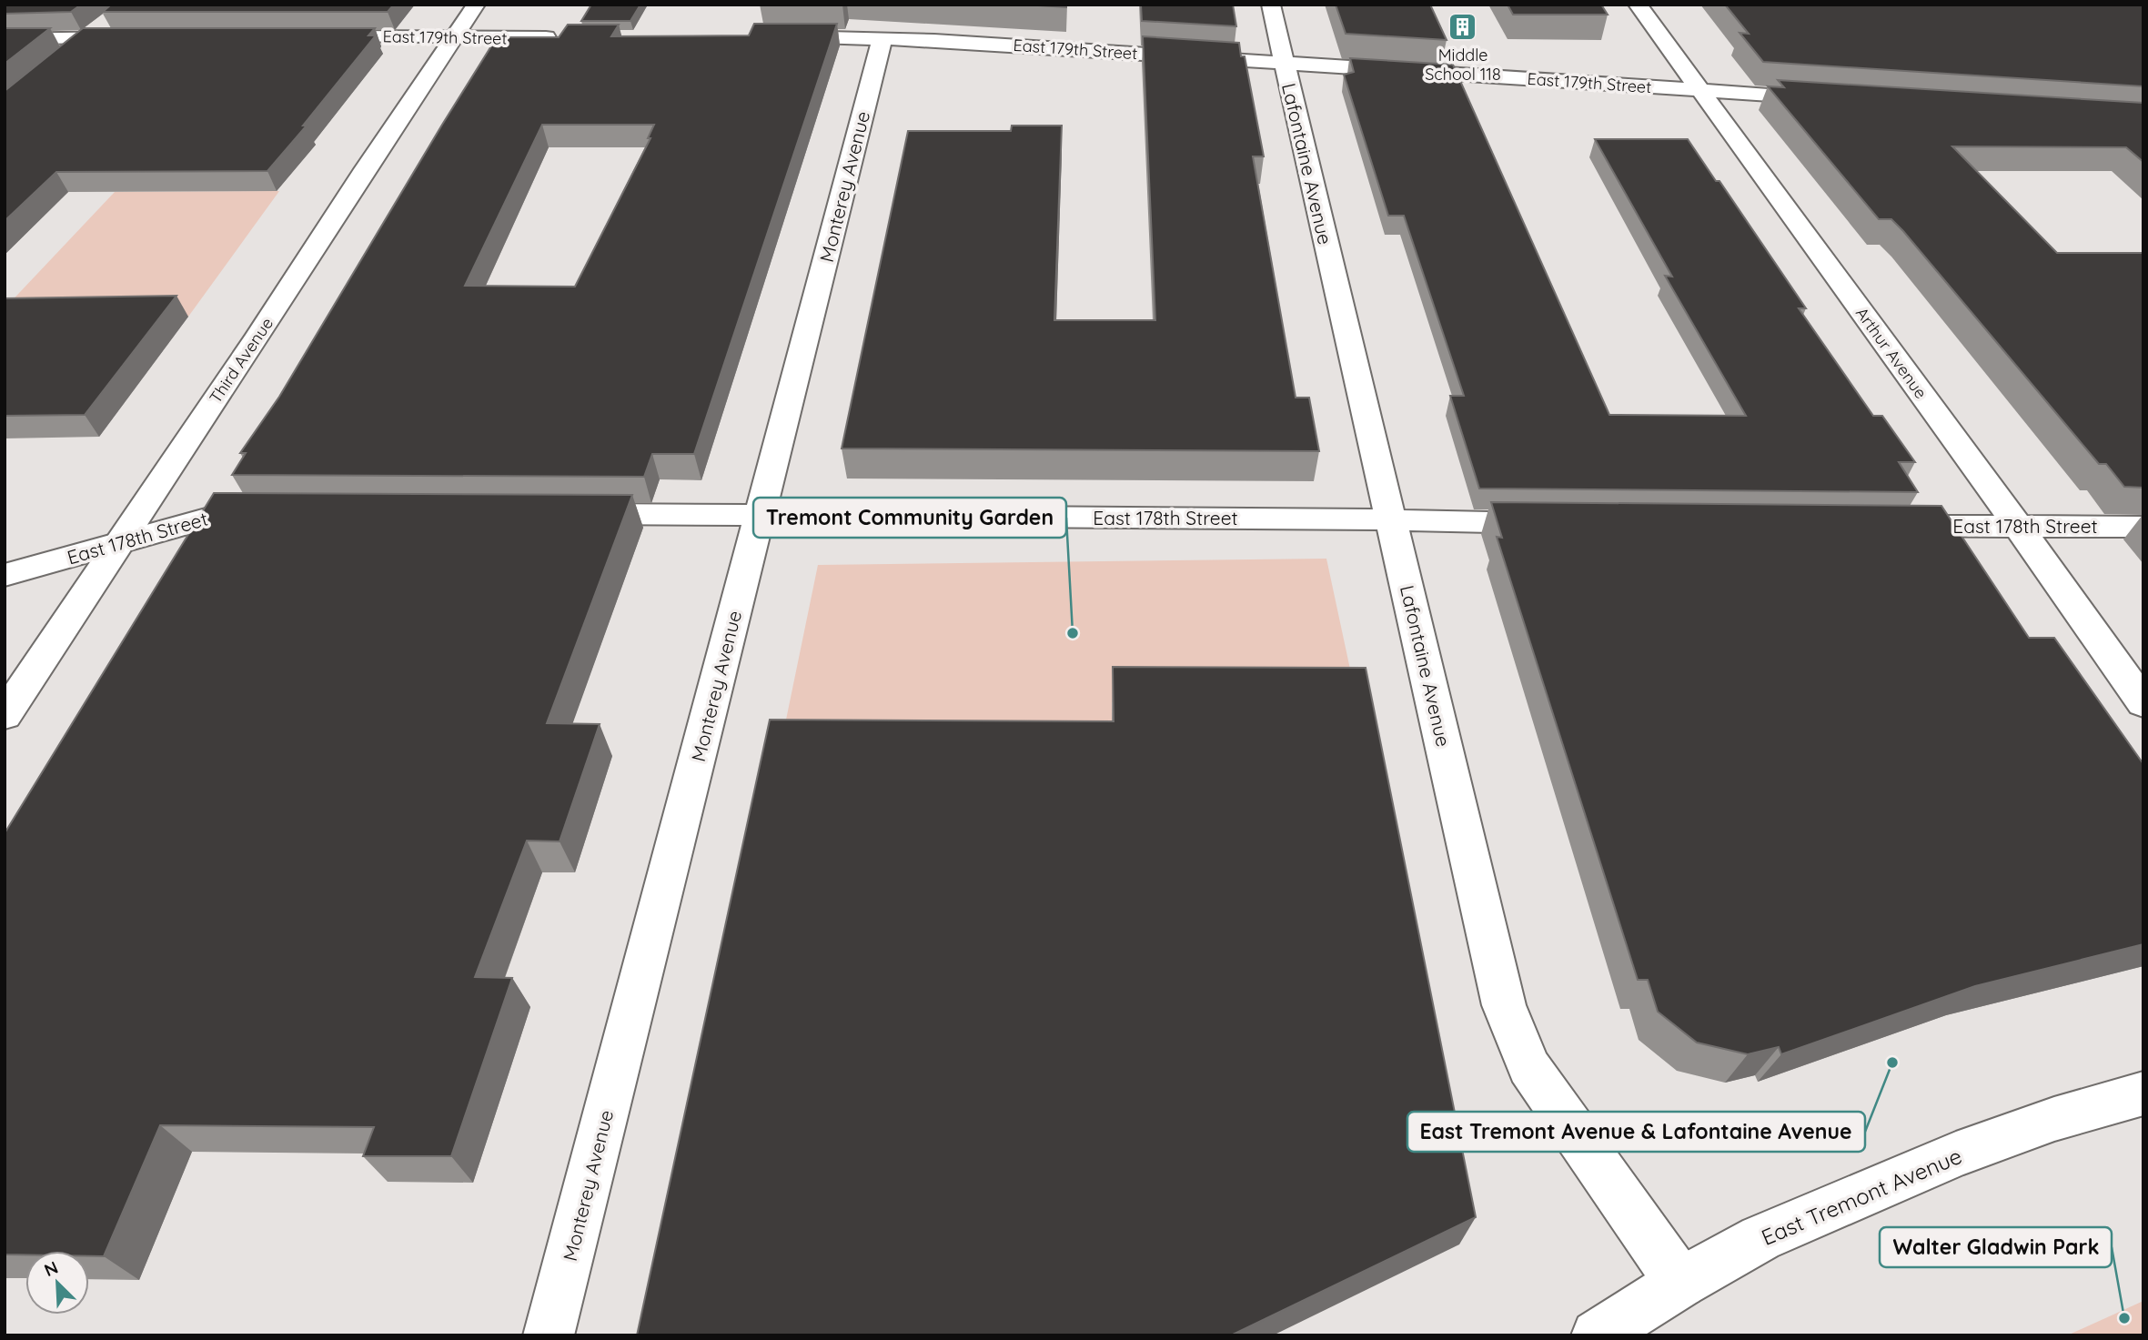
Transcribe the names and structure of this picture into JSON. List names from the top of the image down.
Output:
{
  "streets": {
    "street": [
      "East 179th Street",
      "Lafontaine Avenue",
      "Monterey Avenue",
      "Arthur Avenue",
      "Third Avenue",
      "East 178th Street",
      "East Tremont Avenue"
    ]
  },
  "crossings": [
    ["East 179th Street", "Lafontaine Avenue"],
    ["East 179th Street", "Monterey Avenue"],
    ["East 179th Street", "Arthur Avenue"],
    ["East 179th Street", "Third Avenue"],
    ["Lafontaine Avenue", "East 178th Street"],
    ["Lafontaine Avenue", "East Tremont Avenue"],
    ["Monterey Avenue", "East 178th Street"],
    ["Arthur Avenue", "East 178th Street"],
    ["Third Avenue", "East 178th Street"]
  ],
  "places": {
    "building": ["Middle School 118"],
    "other": ["Tremont Community Garden", "East Tremont Avenue & Lafontaine Avenue", "Walter Gladwin Park"]
  },
  "north": "top left"
}
